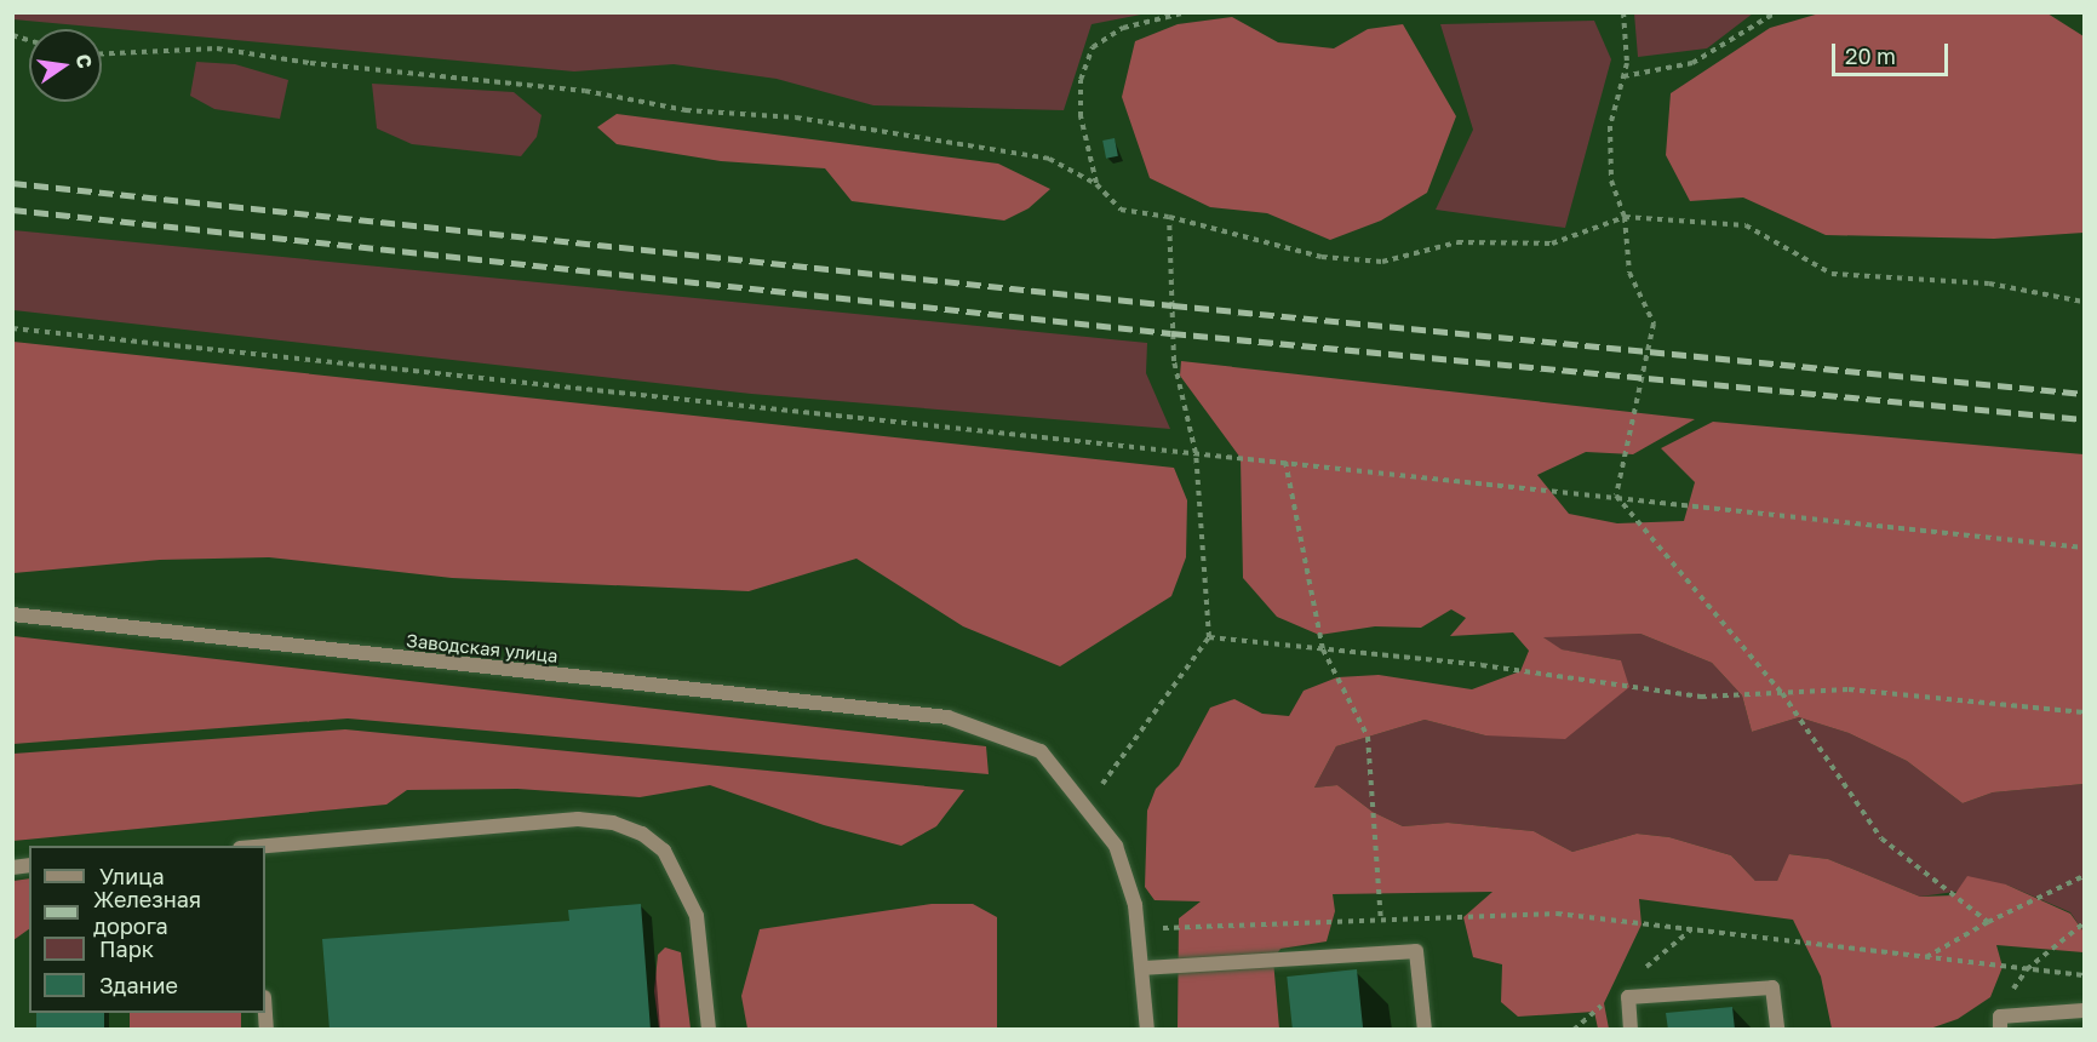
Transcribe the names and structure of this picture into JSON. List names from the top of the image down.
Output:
{
  "streets": {
    "street": ["Заводская улица"]
  },
  "legend": [
    "Улица",
    "Железная дорога",
    "Парк",
    "Здание"
  ],
  "scale_bar": "20 m",
  "north": "right"
}
